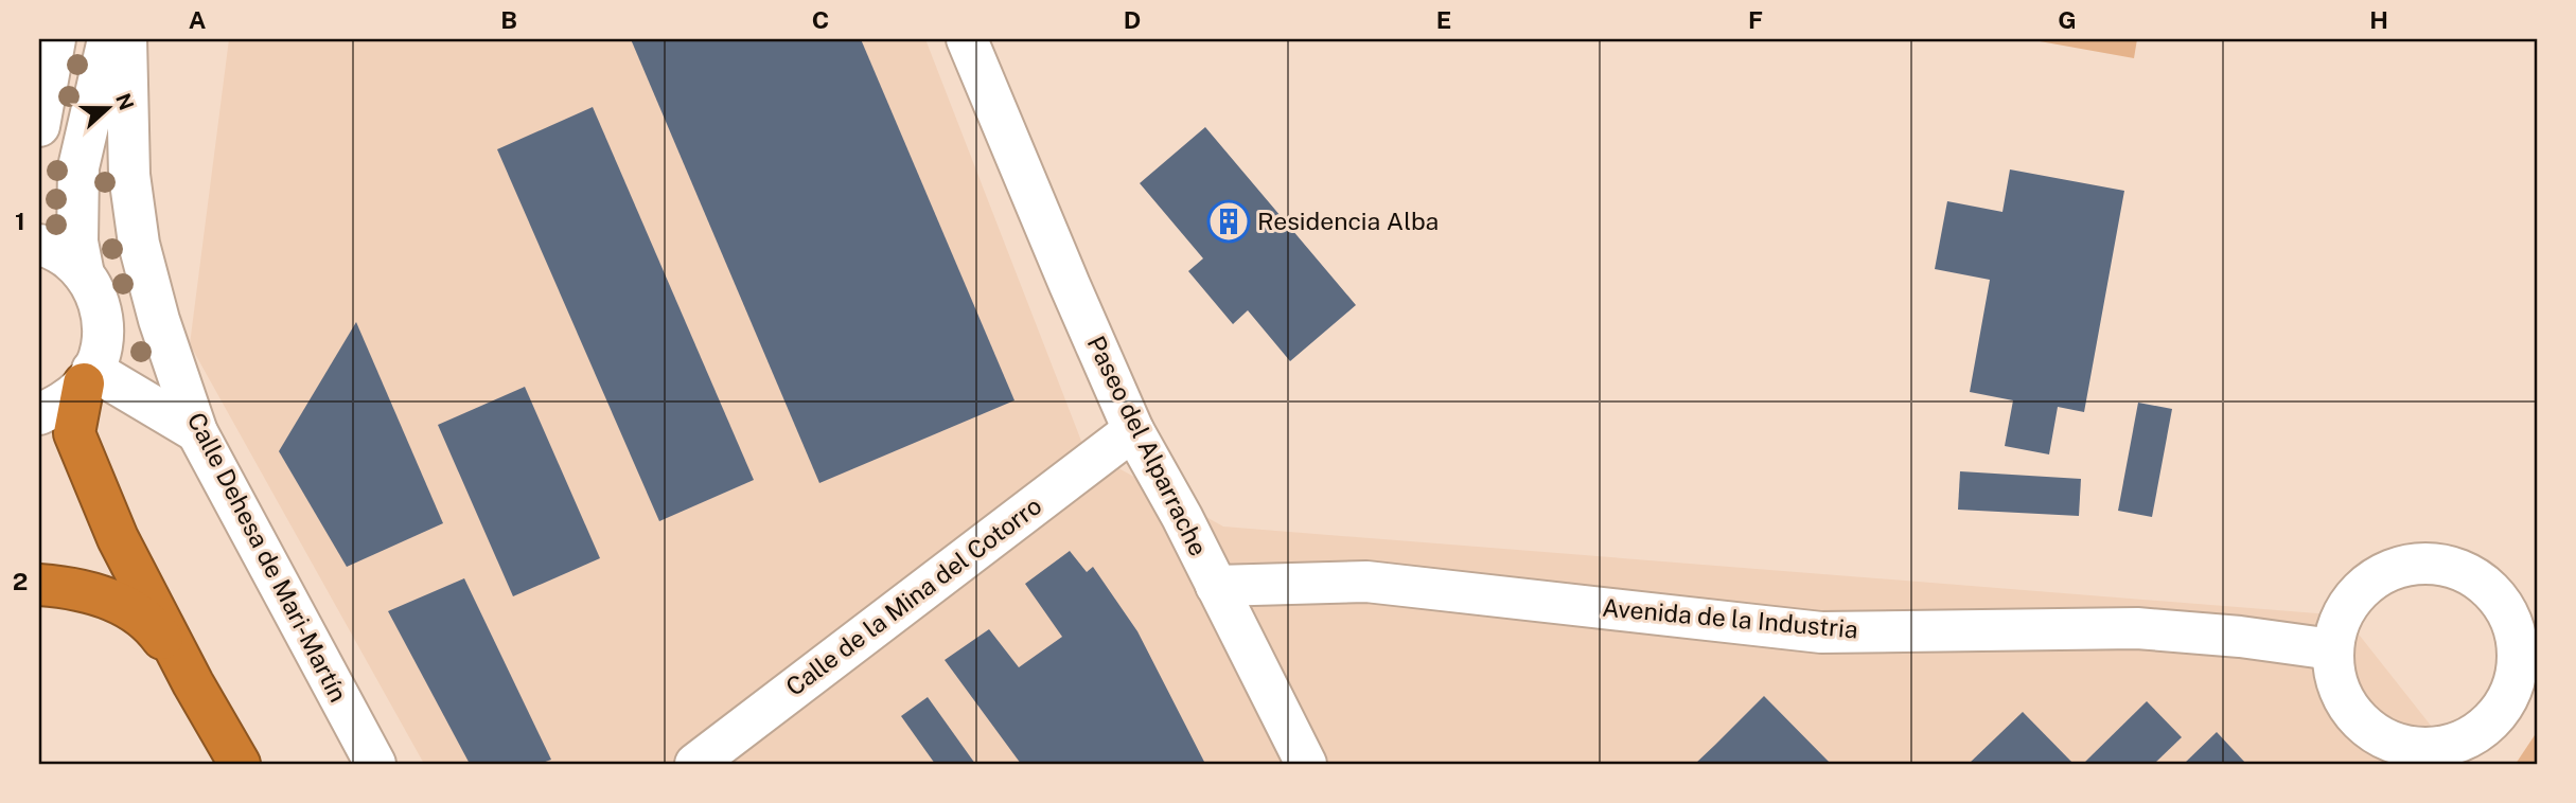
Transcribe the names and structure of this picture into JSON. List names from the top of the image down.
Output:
{
  "streets": {
    "street": [
      "Paseo del Alparrache",
      "Calle Dehesa de Mari-Martín",
      "Calle de la Mina del Cotorro",
      "Avenida de la Industria"
    ]
  },
  "crossings": [
    ["Paseo del Alparrache", "Calle de la Mina del Cotorro"],
    ["Paseo del Alparrache", "Avenida de la Industria"]
  ],
  "places": {
    "building": ["Residencia Alba"]
  },
  "north": "right",
  "grid": {
    "columns": [
      "A",
      "B",
      "C",
      "D",
      "E",
      "F",
      "G",
      "H"
    ],
    "rows": ["1", "2"]
  }
}
